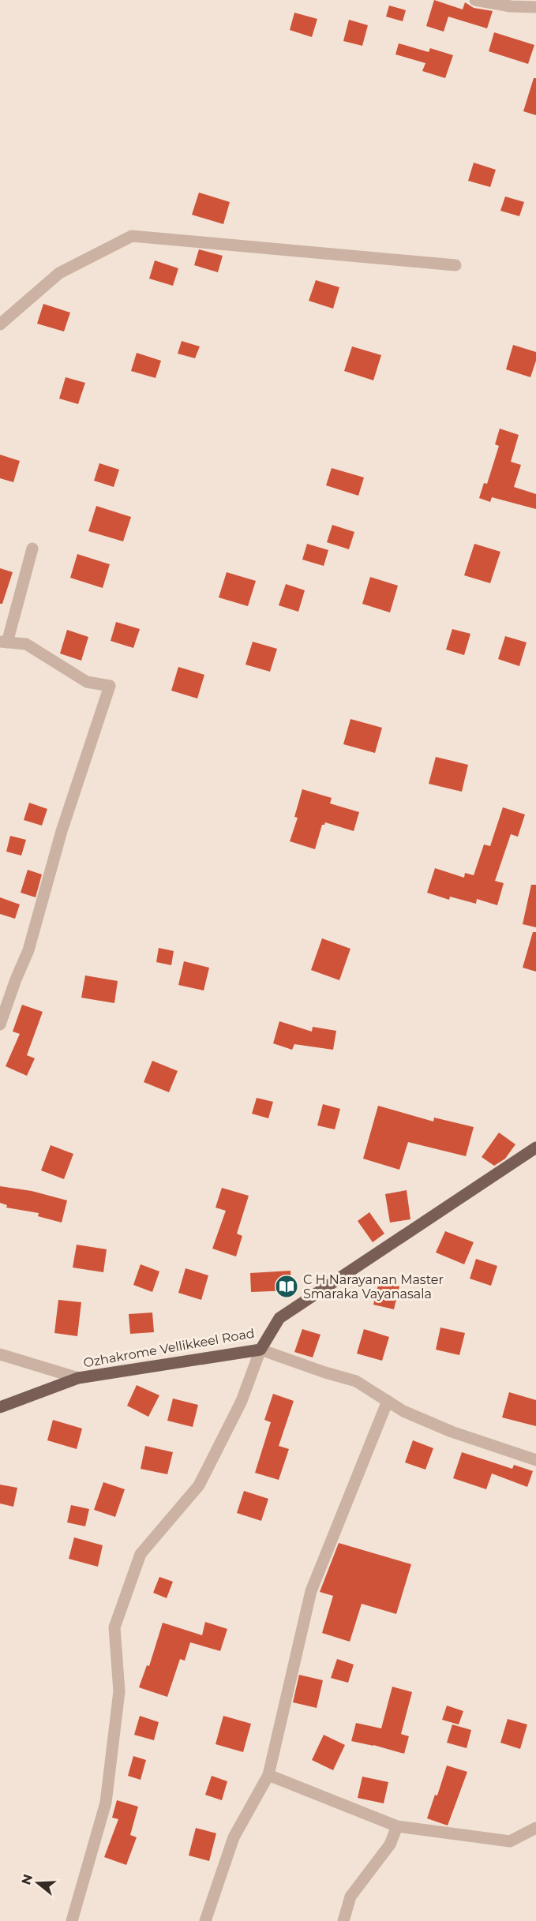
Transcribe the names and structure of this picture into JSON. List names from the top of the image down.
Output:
{
  "streets": {
    "main road": ["Ozhakrome Vellikkeel Road"]
  },
  "places": {
    "library": ["C H Narayanan Master Smaraka Vayanasala"]
  },
  "north": "left"
}
